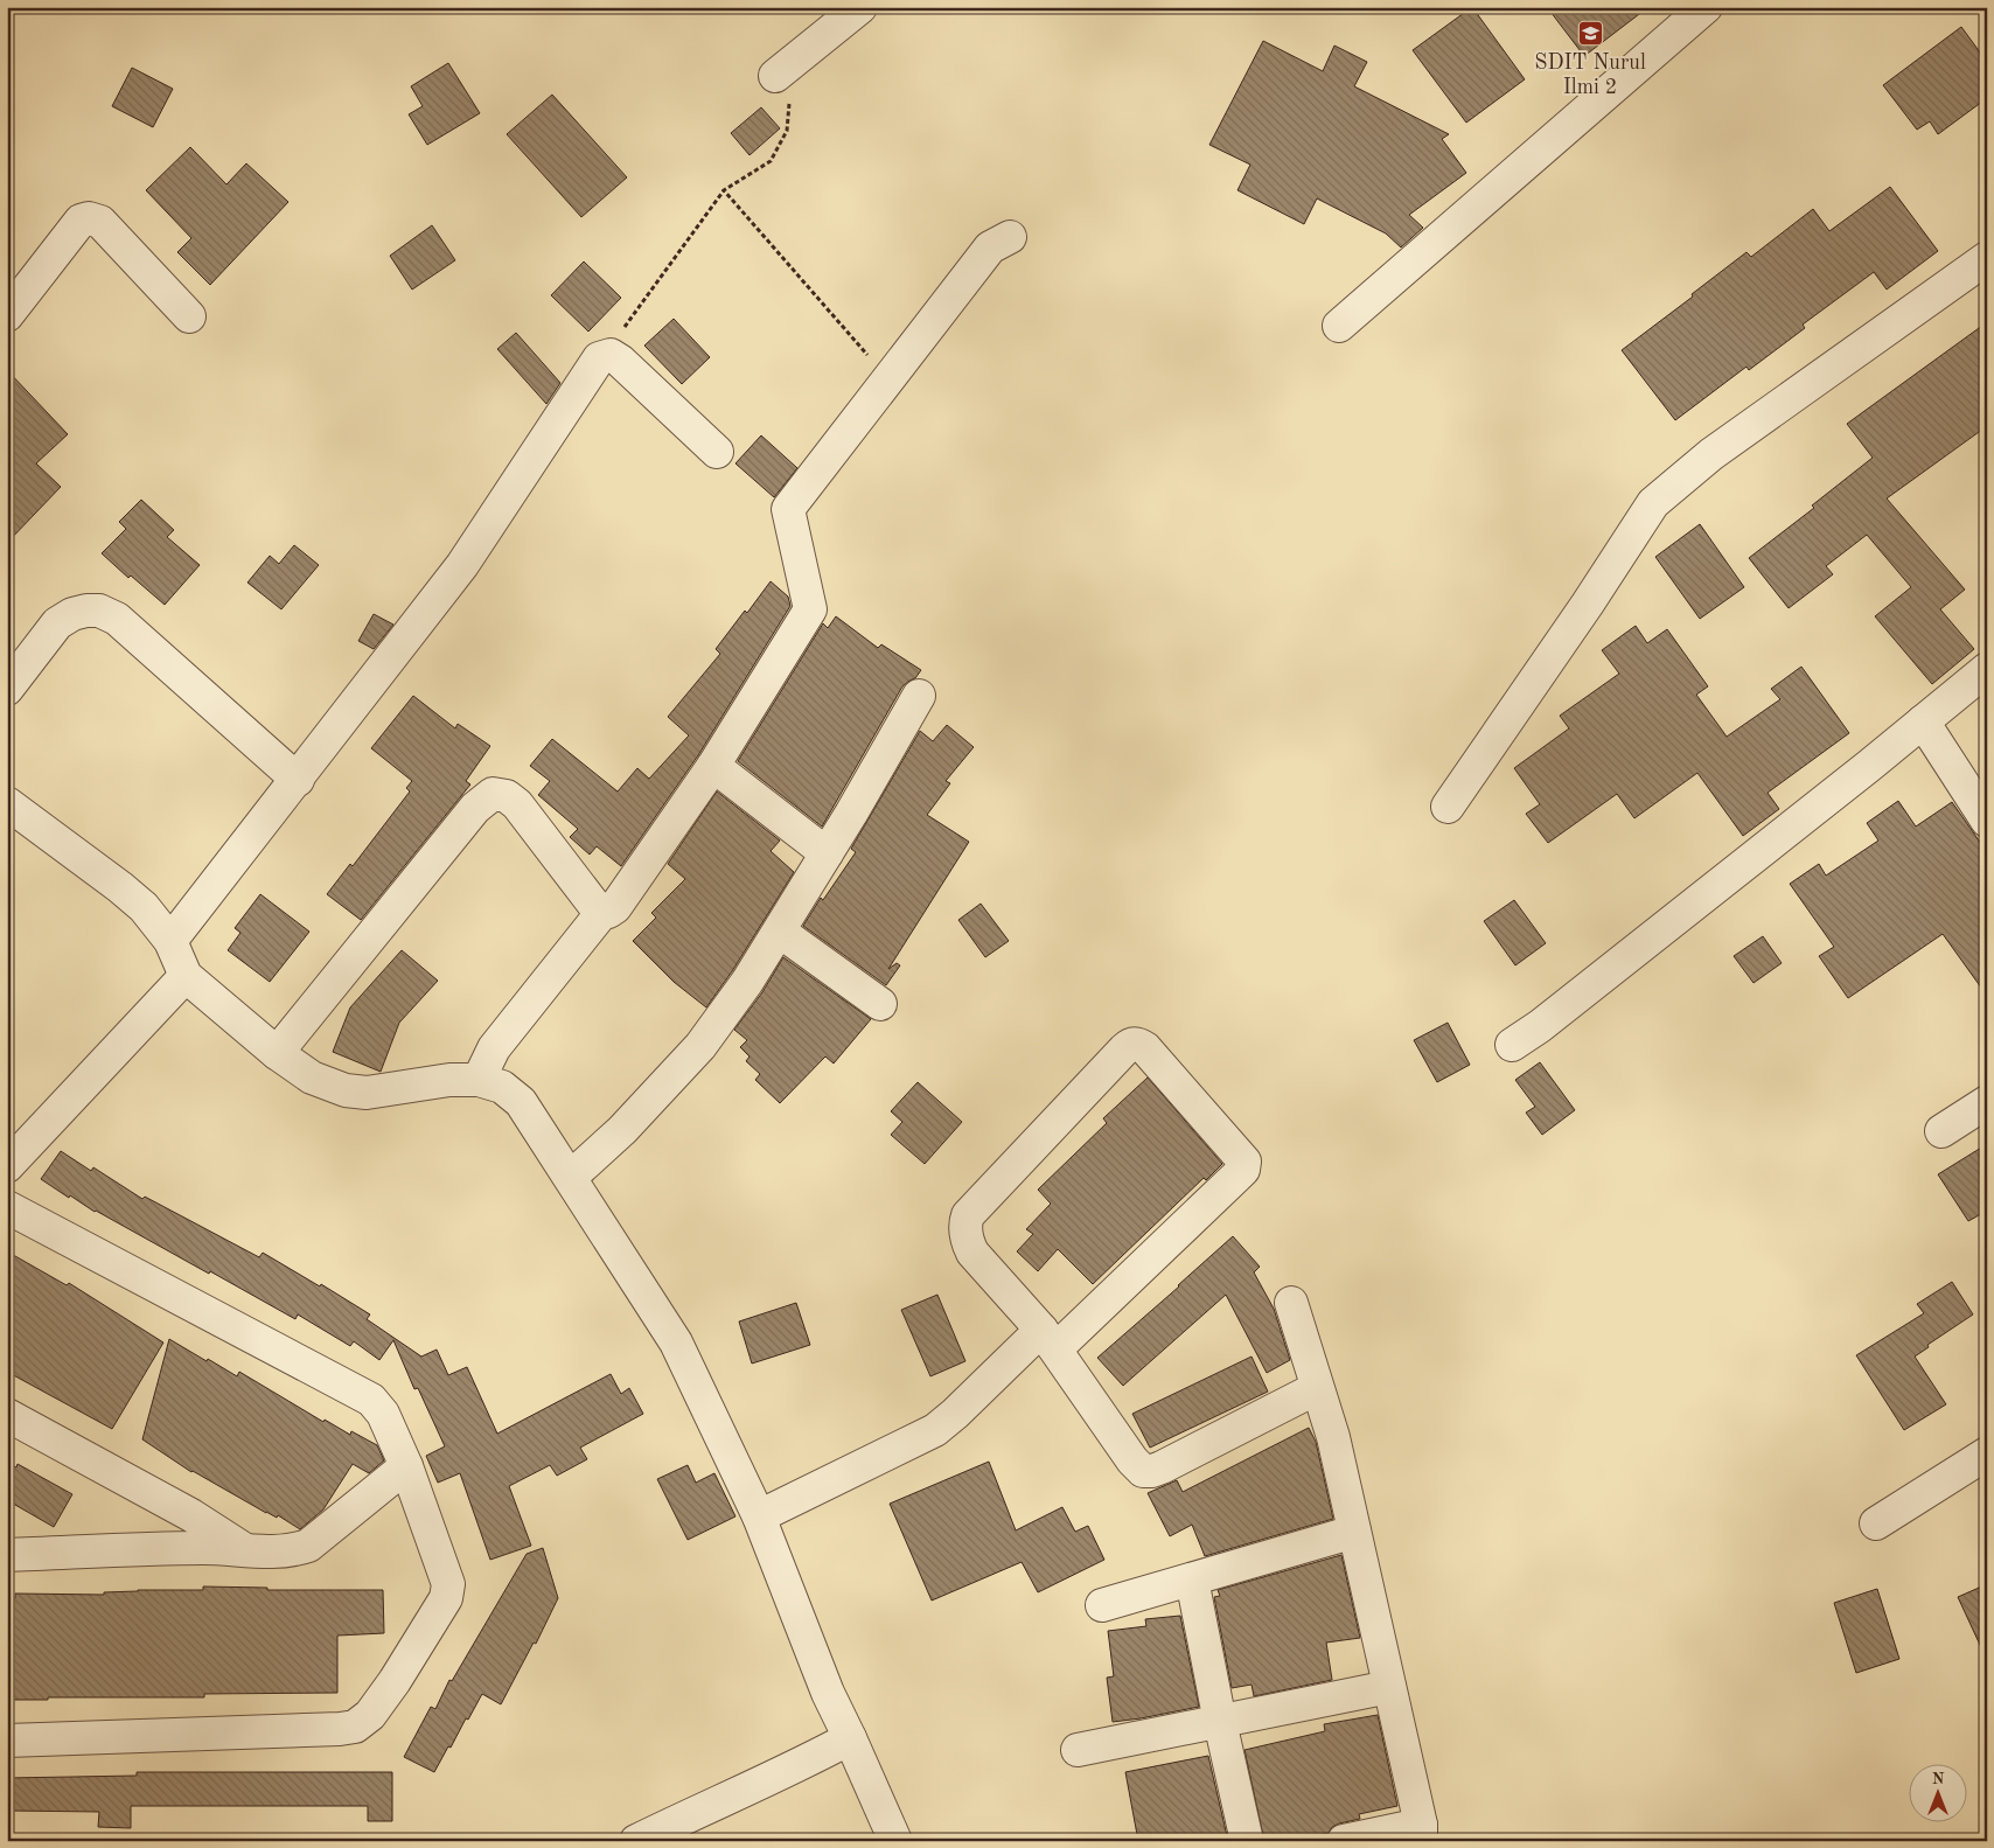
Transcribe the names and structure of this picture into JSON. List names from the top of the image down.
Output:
{
  "places": {
    "school or university": ["SDIT Nurul Ilmi 2"]
  },
  "north": "top"
}
